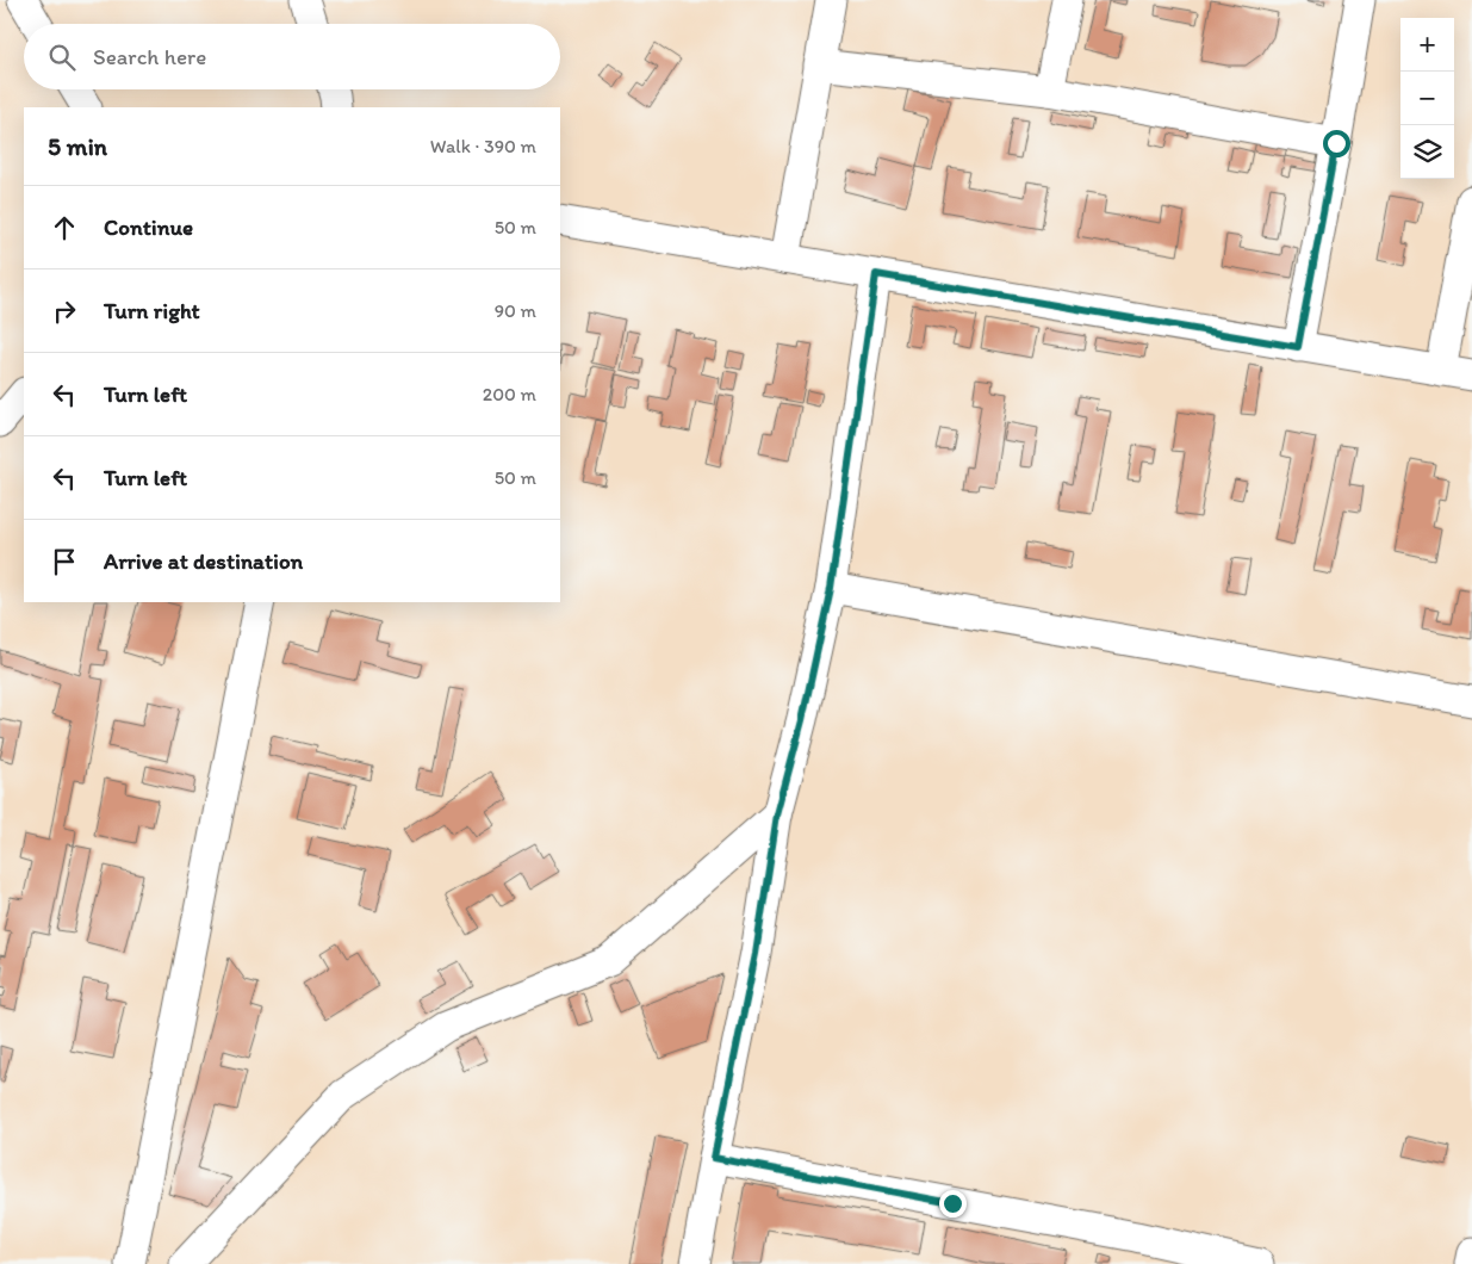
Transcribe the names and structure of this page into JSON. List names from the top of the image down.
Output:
{
  "page": {
    "map_buttons": ["+", "−"],
    "search": "Search here",
    "heading": ["5 min", "Walk · 390 m"],
    "list": [
      ["Continue", "50 m"],
      ["Turn right", "90 m"],
      ["Turn left", "200 m"],
      ["Turn left", "50 m"],
      "Arrive at destination"
    ]
  }
}
